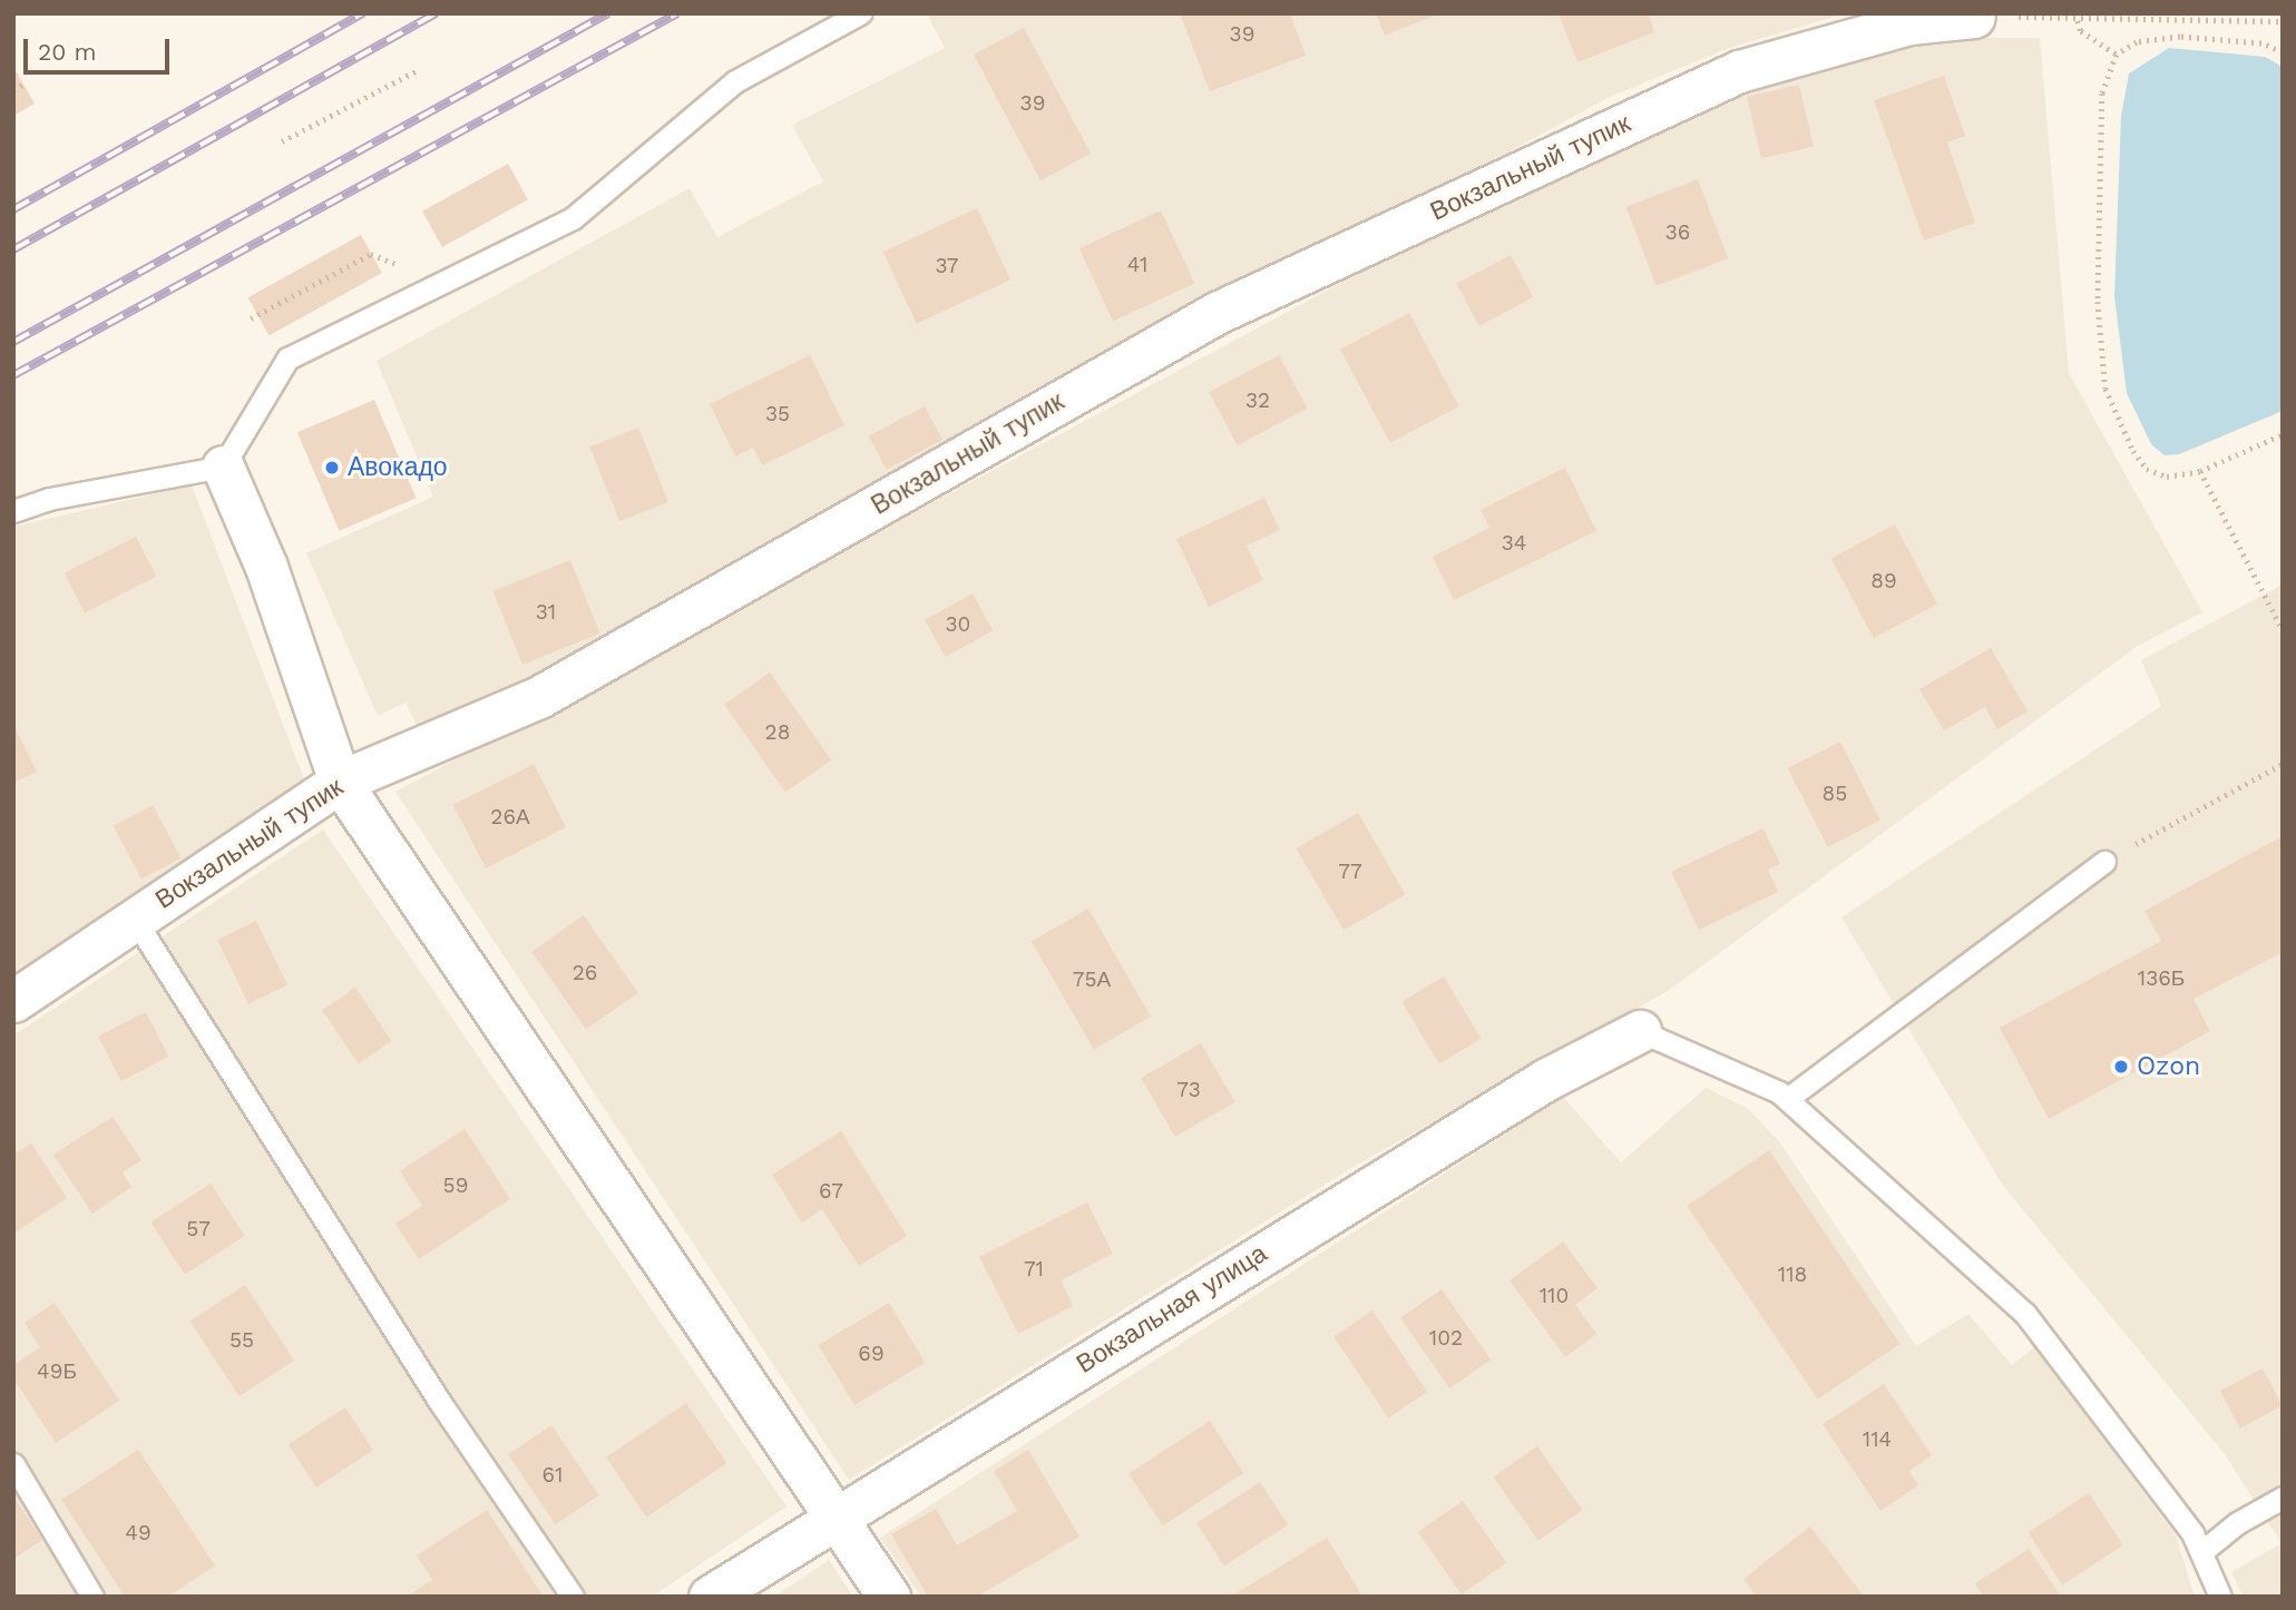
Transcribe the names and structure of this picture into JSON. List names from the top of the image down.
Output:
{
  "streets": {
    "street": ["Вокзальный тупик", "Вокзальная улица"]
  },
  "places": ["Авокадо", "Ozon"],
  "house_numbers": [
    "39",
    "39",
    "36",
    "41",
    "37",
    "32",
    "35",
    "34",
    "89",
    "31",
    "30",
    "28",
    "85",
    "26А",
    "77",
    "26",
    "136Б",
    "75А",
    "73",
    "59",
    "67",
    "57",
    "71",
    "118",
    "110",
    "102",
    "55",
    "69",
    "49Б",
    "114",
    "61",
    "49"
  ],
  "scale_bar": "20 m"
}
